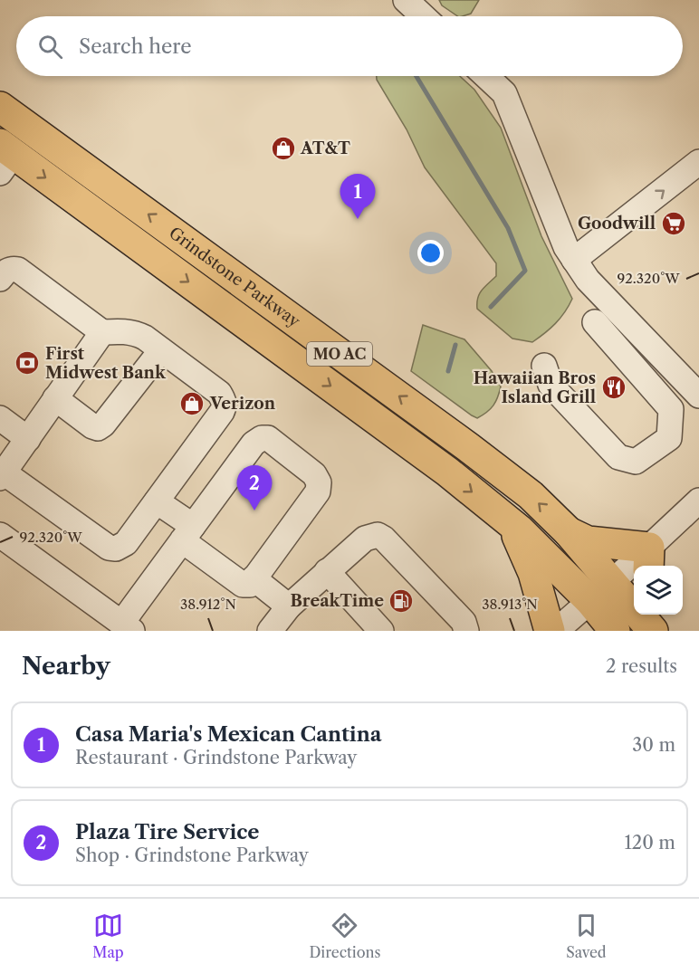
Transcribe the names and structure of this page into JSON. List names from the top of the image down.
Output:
{
  "streets": {
    "main road": ["Grindstone Parkway", "MO AC"]
  },
  "places": {
    "shop": ["AT&T", "Verizon"],
    "supermarket": ["Goodwill"],
    "bank": ["First Midwest Bank"],
    "restaurant": ["Hawaiian Bros Island Grill"],
    "fuel station": ["BreakTime"]
  },
  "page": {
    "search": "Search here",
    "pins": ["1", "2"],
    "heading": ["Nearby", "2 results"],
    "list": [
      {
        "mark": "1",
        "name": "Casa Maria's Mexican Cantina",
        "note": "Restaurant · Grindstone Parkway",
        "value": "30 m"
      },
      {
        "mark": "2",
        "name": "Plaza Tire Service",
        "note": "Shop · Grindstone Parkway",
        "value": "120 m"
      }
    ],
    "nav": ["Map", "Directions", "Saved"]
  },
  "coordinates": ["92.320°W", "38.912°N", "38.913°N"]
}
